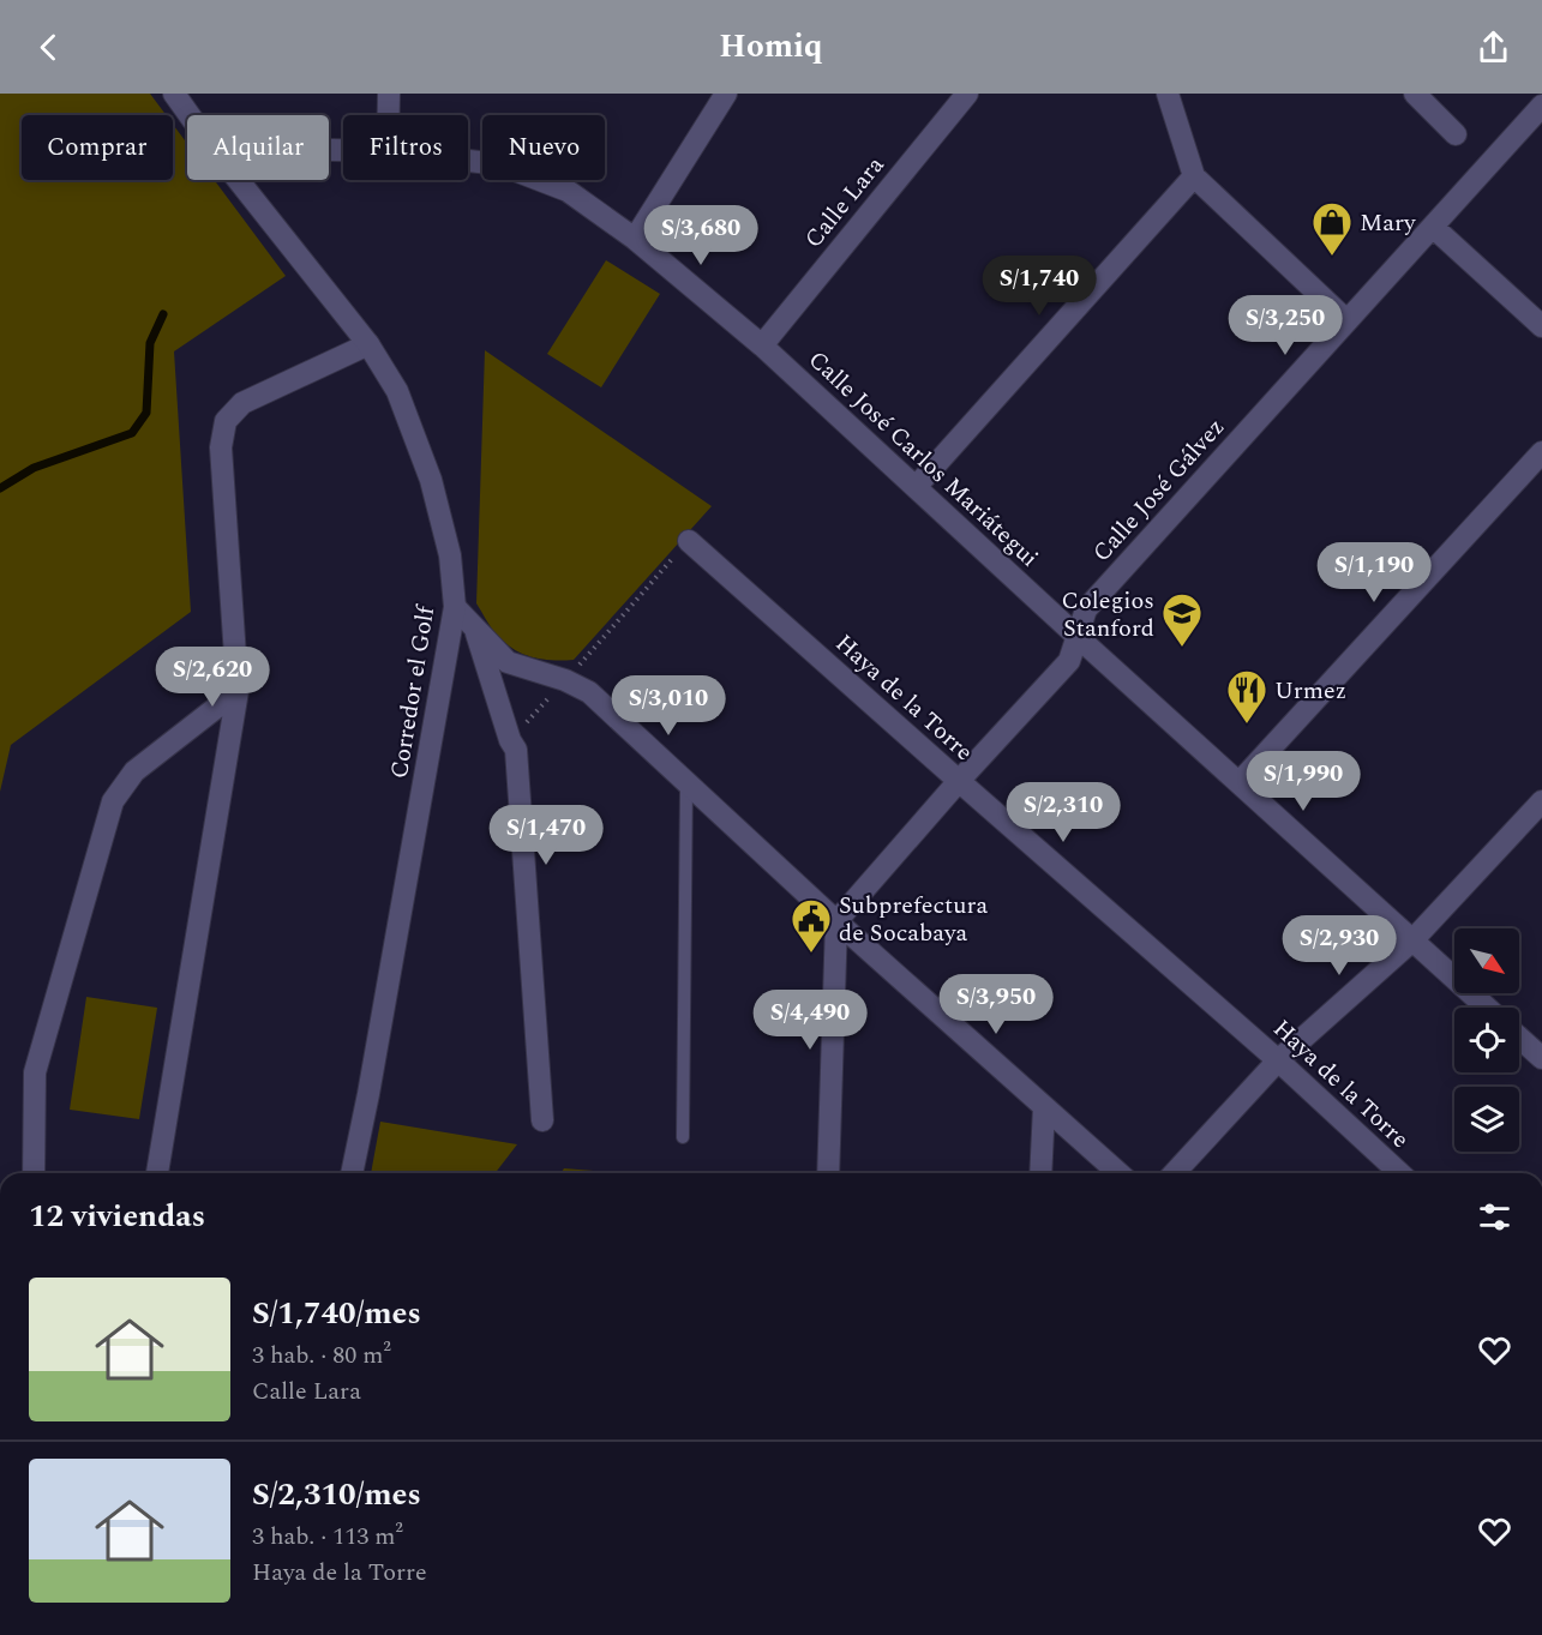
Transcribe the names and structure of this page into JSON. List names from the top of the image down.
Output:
{
  "streets": {
    "street": [
      "Calle Lara",
      "Calle José Carlos Mariátegui",
      "Calle José Gálvez",
      "Corredor el Golf",
      "Haya de la Torre"
    ]
  },
  "crossings": [
    ["Calle Lara", "Calle José Carlos Mariátegui"],
    ["Calle José Carlos Mariátegui", "Calle José Gálvez"],
    ["Calle José Gálvez", "Haya de la Torre"]
  ],
  "places": {
    "shop": ["Mary"],
    "school or university": ["Colegios Stanford"],
    "restaurant": ["Urmez"],
    "public building": ["Subprefectura de Socabaya"]
  },
  "north": "bottom right",
  "page": {
    "header": "Homiq",
    "chip": [
      "Comprar",
      "Alquilar",
      "Filtros",
      "Nuevo"
    ],
    "price": [
      "S/3,680",
      "S/1,740",
      "S/3,250",
      "S/1,190",
      "S/2,620",
      "S/3,010",
      "S/1,990",
      "S/2,310",
      "S/1,470",
      "S/2,930",
      "S/3,950",
      "S/4,490"
    ],
    "heading": "12 viviendas",
    "list": [
      {
        "name": "S/1,740/mes",
        "note": "3 hab. · 80 m² · Calle Lara"
      },
      {
        "name": "S/2,310/mes",
        "note": "3 hab. · 113 m² · Haya de la Torre"
      }
    ]
  }
}
